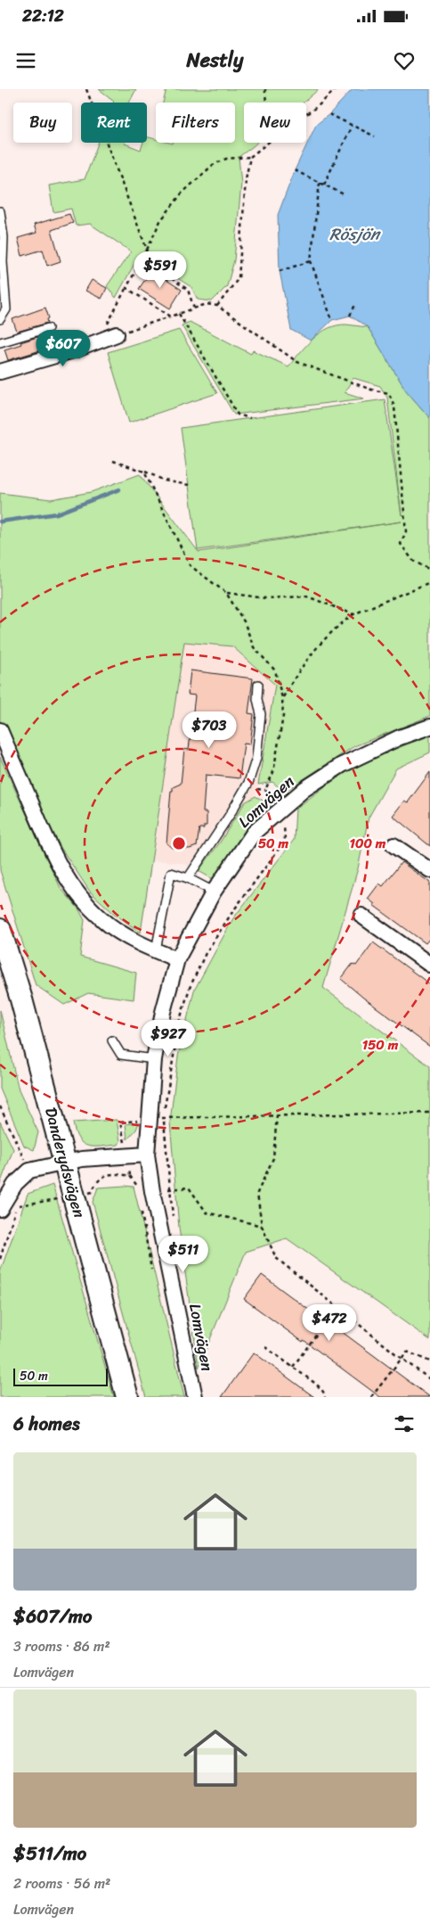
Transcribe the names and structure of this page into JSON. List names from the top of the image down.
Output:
{
  "streets": {
    "main road": ["Danderydsvägen"],
    "street": ["Lomvägen"]
  },
  "water": ["Rösjön"],
  "scale_bar": "50 m",
  "page": {
    "status": "22:12",
    "header": "Nestly",
    "chip": [
      "Buy",
      "Rent",
      "Filters",
      "New"
    ],
    "price": [
      "$591",
      "$607",
      "$703",
      "$927",
      "$511",
      "$472"
    ],
    "scale": "50 m",
    "heading": "6 homes",
    "list": [
      {
        "name": "$607/mo",
        "note": "3 rooms · 86 m² · Lomvägen"
      },
      {
        "name": "$511/mo",
        "note": "2 rooms · 56 m² · Lomvägen"
      }
    ]
  },
  "rings": ["50 m", "100 m", "150 m"]
}
